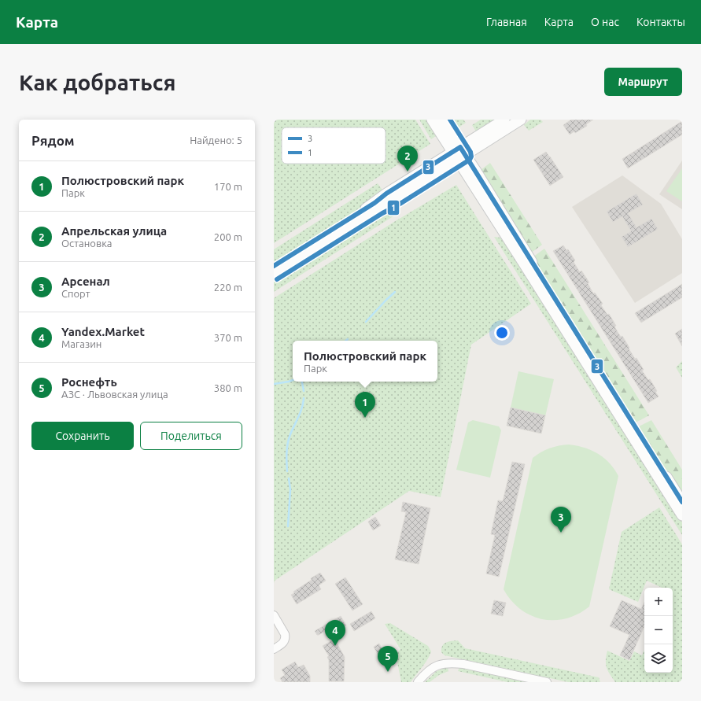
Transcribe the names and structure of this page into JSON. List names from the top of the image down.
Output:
{
  "lines": ["transit line 1", "transit line 3"],
  "legend": ["3", "1"],
  "page": {
    "header": "Карта",
    "nav": [
      "Главная",
      "Карта",
      "О нас",
      "Контакты"
    ],
    "buttons": [
      "Маршрут",
      ["Сохранить", "Поделиться"]
    ],
    "title": "Как добраться",
    "heading": ["Рядом", "Найдено: 5"],
    "pins": [
      "2",
      "1",
      "3",
      "4",
      "5"
    ],
    "list": [
      {
        "mark": "1",
        "name": "Полюстровский парк",
        "note": "Парк",
        "value": "170 m"
      },
      {
        "mark": "2",
        "name": "Апрельская улица",
        "note": "Остановка",
        "value": "200 m"
      },
      {
        "mark": "3",
        "name": "Арсенал",
        "note": "Спорт",
        "value": "220 m"
      },
      {
        "mark": "4",
        "name": "Yandex.Market",
        "note": "Магазин",
        "value": "370 m"
      },
      {
        "mark": "5",
        "name": "Роснефть",
        "note": "АЗС · Львовская улица",
        "value": "380 m"
      }
    ],
    "popup": ["Полюстровский парк", "Парк"],
    "map_buttons": ["+", "−"]
  }
}
